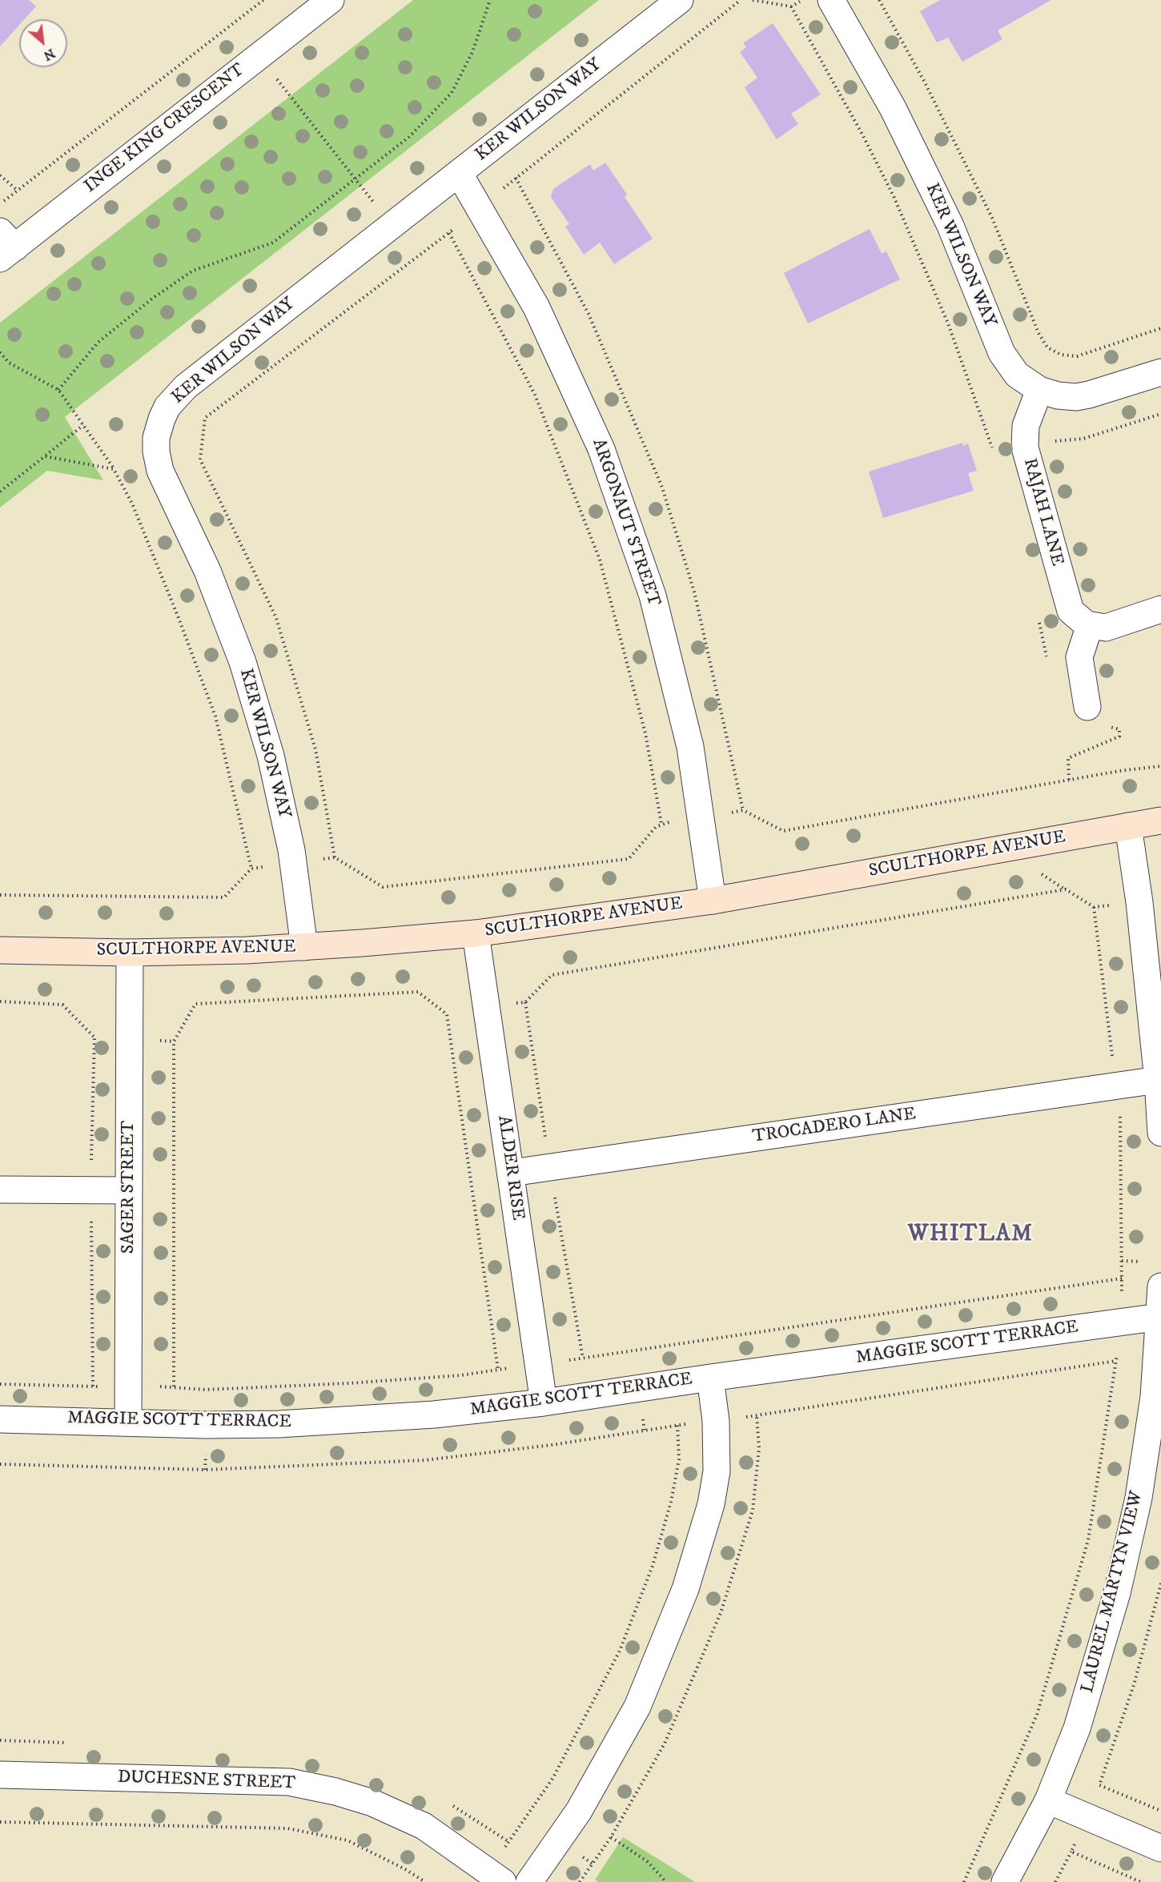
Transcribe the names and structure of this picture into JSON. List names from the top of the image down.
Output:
{
  "streets": {
    "street": [
      "KER WILSON WAY",
      "INGE KING CRESCENT",
      "RAJAH LANE",
      "ARGONAUT STREET",
      "SCULTHORPE AVENUE",
      "TROCADERO LANE",
      "ALDER RISE",
      "SAGER STREET",
      "MAGGIE SCOTT TERRACE",
      "LAUREL MARTYN VIEW",
      "DUCHESNE STREET"
    ]
  },
  "crossings": [
    ["KER WILSON WAY", "RAJAH LANE"],
    ["KER WILSON WAY", "ARGONAUT STREET"],
    ["KER WILSON WAY", "SCULTHORPE AVENUE"],
    ["ARGONAUT STREET", "SCULTHORPE AVENUE"],
    ["SCULTHORPE AVENUE", "ALDER RISE"],
    ["SCULTHORPE AVENUE", "SAGER STREET"],
    ["TROCADERO LANE", "ALDER RISE"],
    ["ALDER RISE", "MAGGIE SCOTT TERRACE"],
    ["SAGER STREET", "MAGGIE SCOTT TERRACE"],
    ["MAGGIE SCOTT TERRACE", "LAUREL MARTYN VIEW"]
  ],
  "districts": ["WHITLAM"],
  "north": "bottom right"
}
